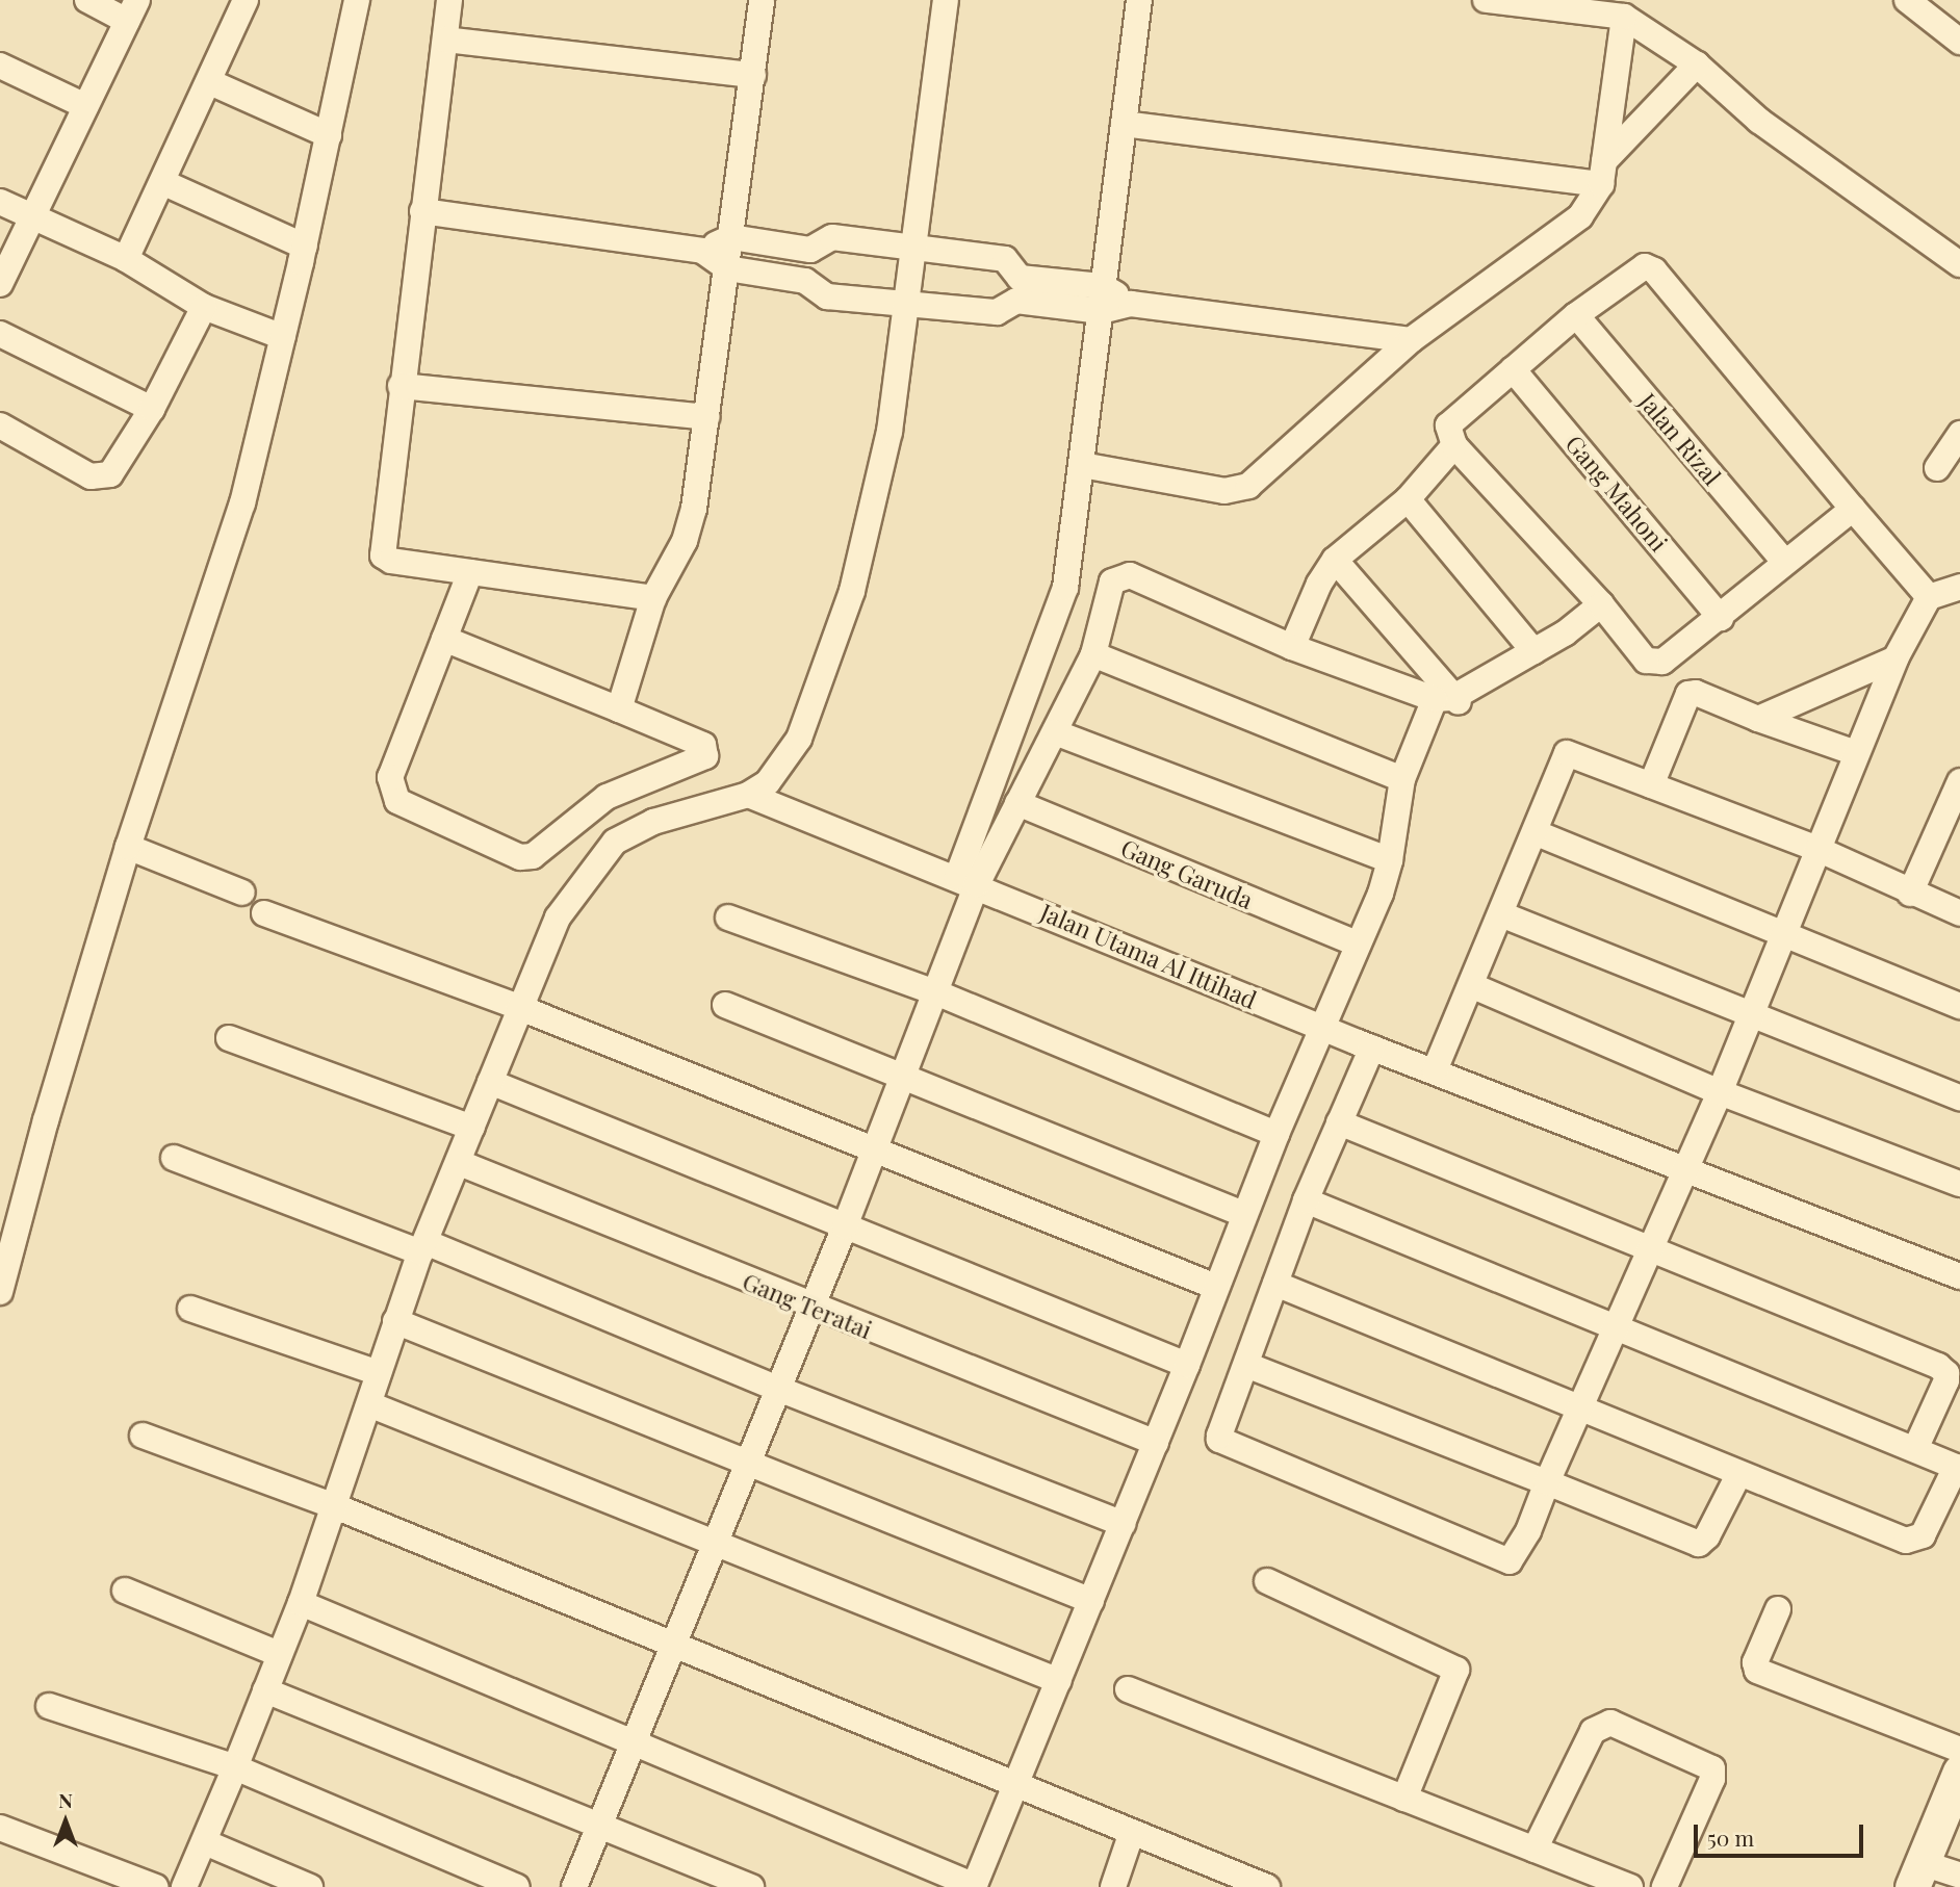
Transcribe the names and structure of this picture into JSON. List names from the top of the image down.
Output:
{
  "streets": {
    "street": [
      "Jalan Rizal",
      "Gang Mahoni",
      "Gang Garuda",
      "Jalan Utama Al Ittihad",
      "Gang Teratai"
    ]
  },
  "scale_bar": "50 m",
  "north": "top"
}
